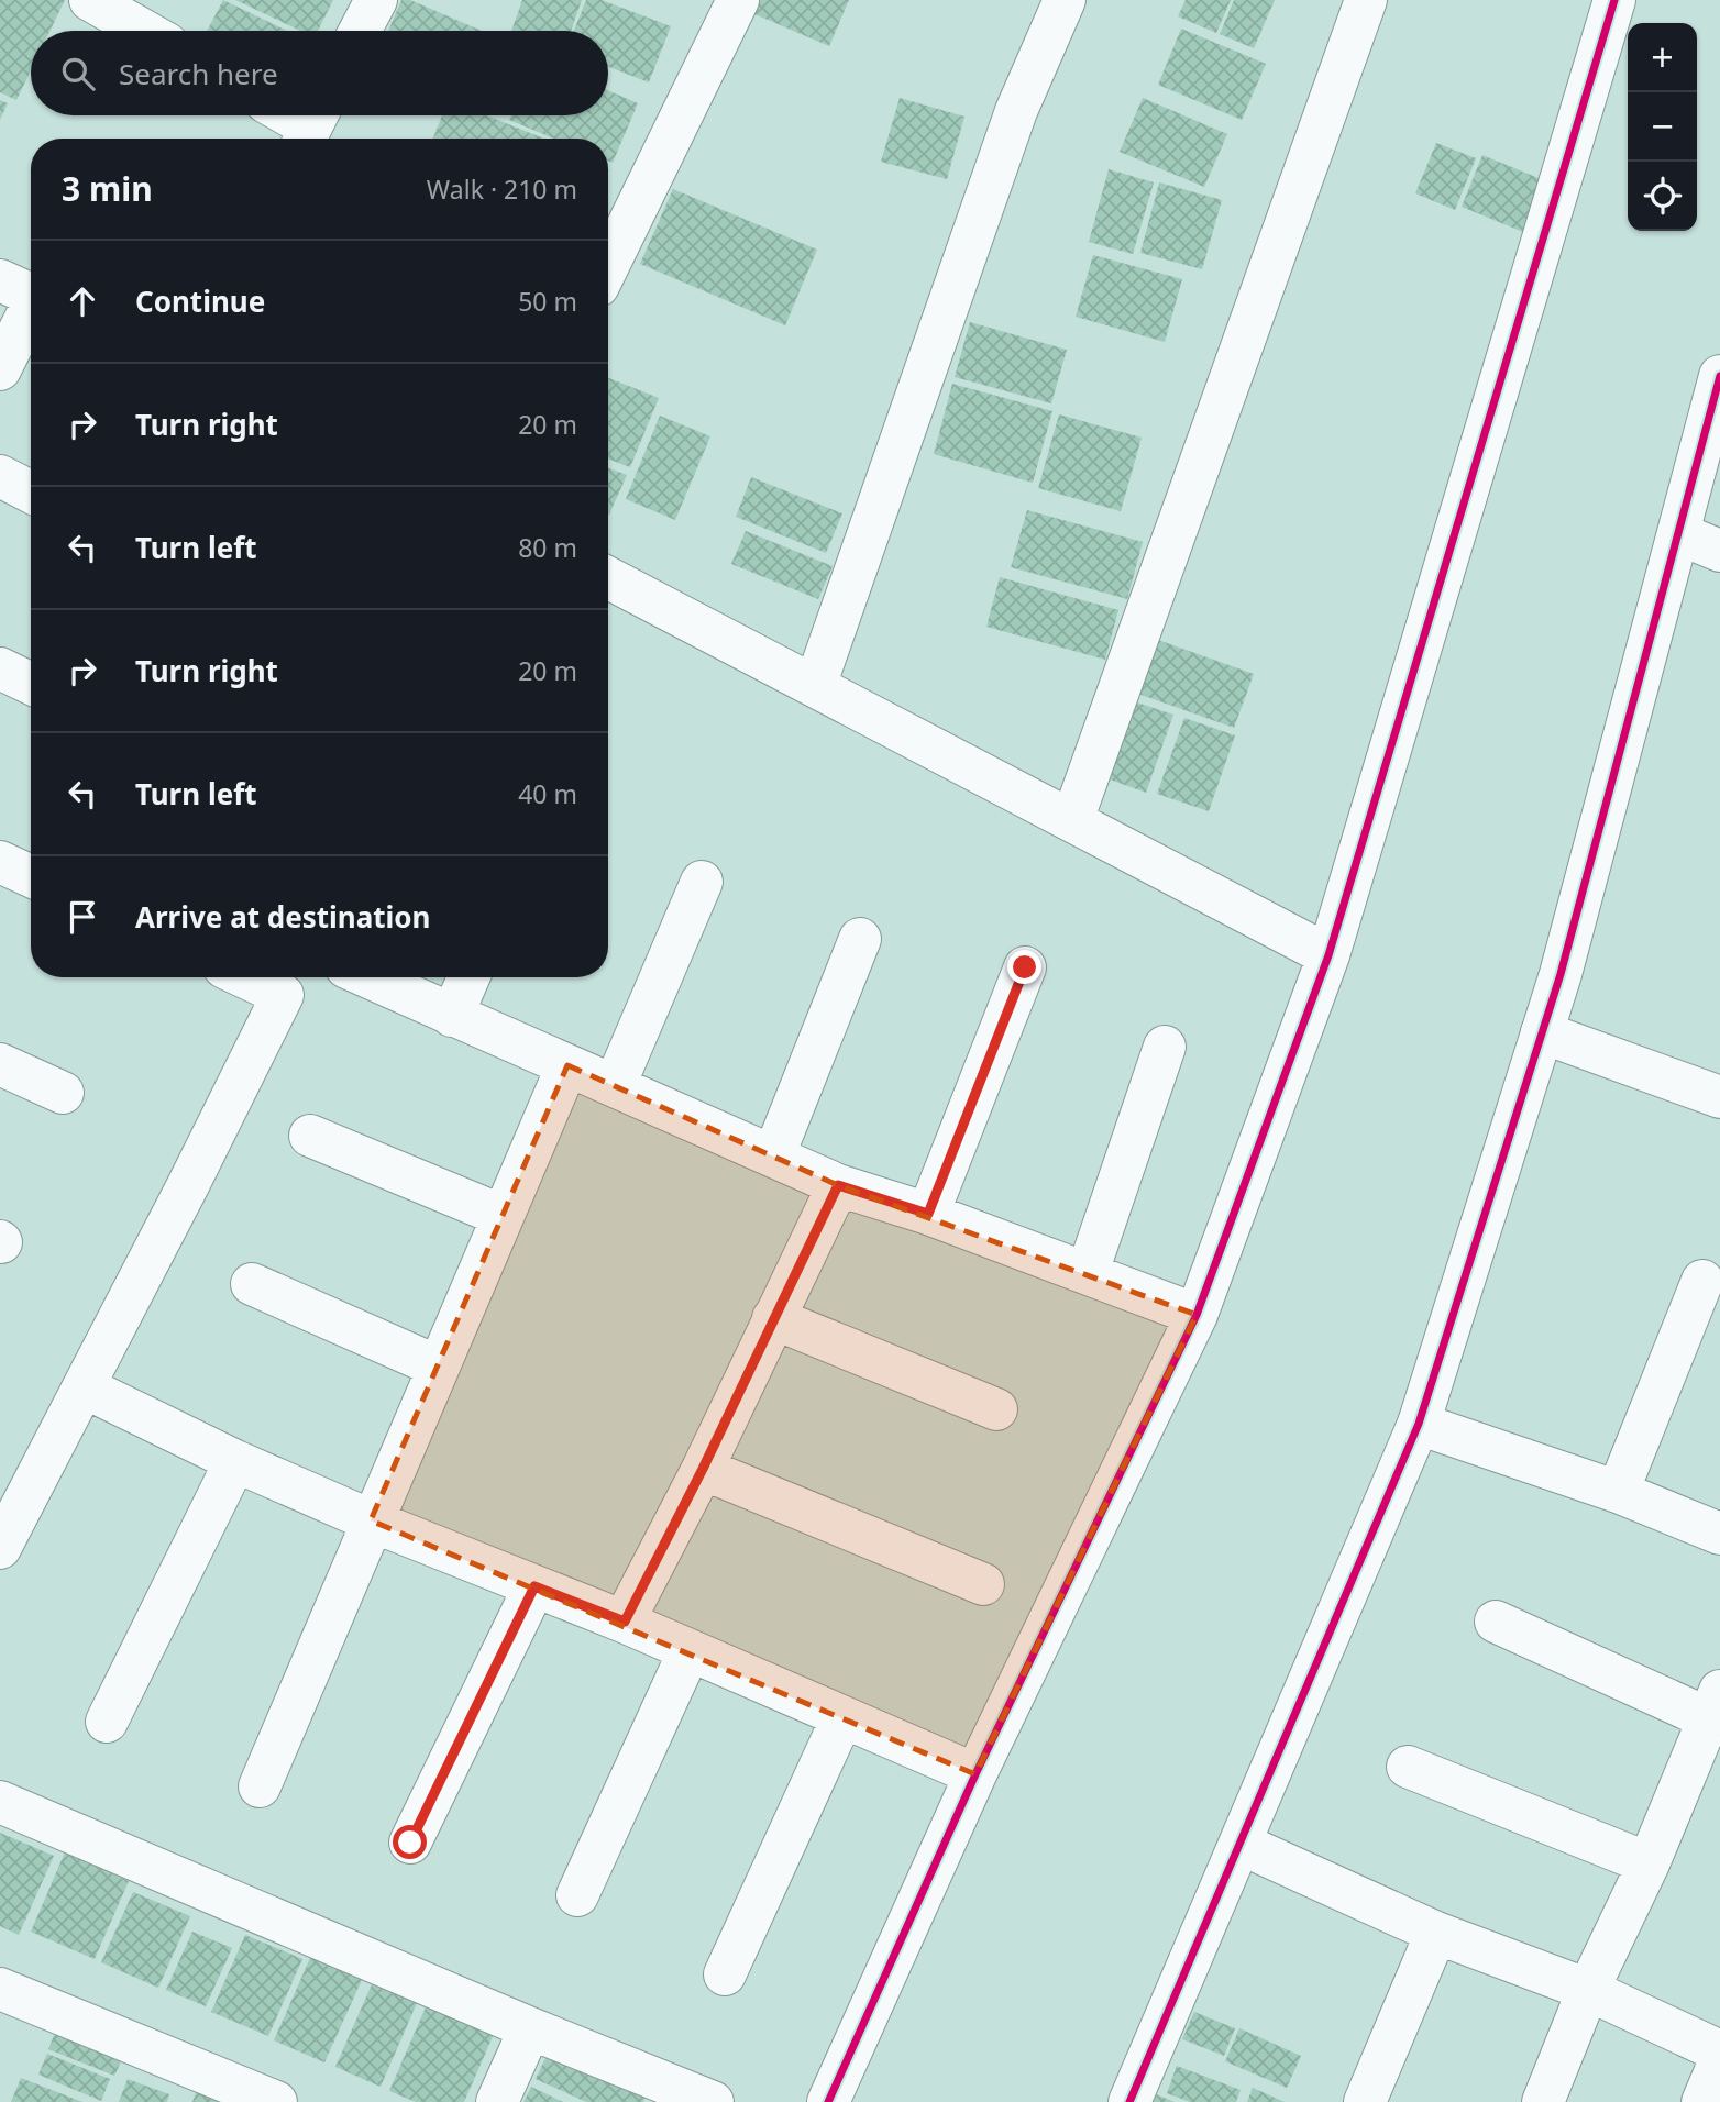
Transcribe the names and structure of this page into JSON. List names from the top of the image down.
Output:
{
  "page": {
    "map_buttons": ["+", "−"],
    "search": "Search here",
    "heading": ["3 min", "Walk · 210 m"],
    "list": [
      ["Continue", "50 m"],
      ["Turn right", "20 m"],
      ["Turn left", "80 m"],
      ["Turn right", "20 m"],
      ["Turn left", "40 m"],
      "Arrive at destination"
    ]
  }
}
